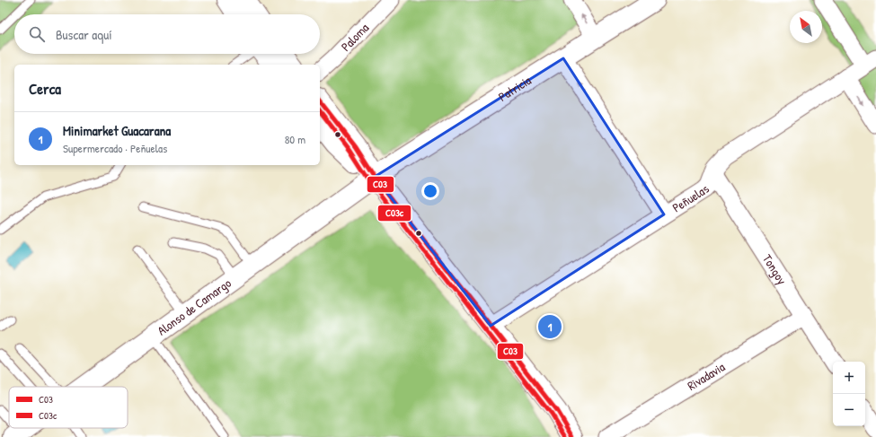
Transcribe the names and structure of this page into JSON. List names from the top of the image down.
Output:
{
  "streets": {
    "street": [
      "Paloma",
      "Patricia",
      "Peñuelas",
      "Tongoy",
      "Alonso de Camargo",
      "Rivadavia"
    ]
  },
  "crossings": [
    ["Patricia", "Alonso de Camargo"],
    ["Peñuelas", "Tongoy"],
    ["Tongoy", "Rivadavia"]
  ],
  "lines": ["transit line C03", "transit line C03c"],
  "legend": ["C03", "C03c"],
  "north": "top left",
  "page": {
    "search": "Buscar aquí",
    "heading": "Cerca",
    "list": [
      {
        "mark": "1",
        "name": "Minimarket Guacarana",
        "note": "Supermercado · Peñuelas",
        "value": "80 m"
      }
    ],
    "pins": "1",
    "map_buttons": ["+", "−"]
  }
}
